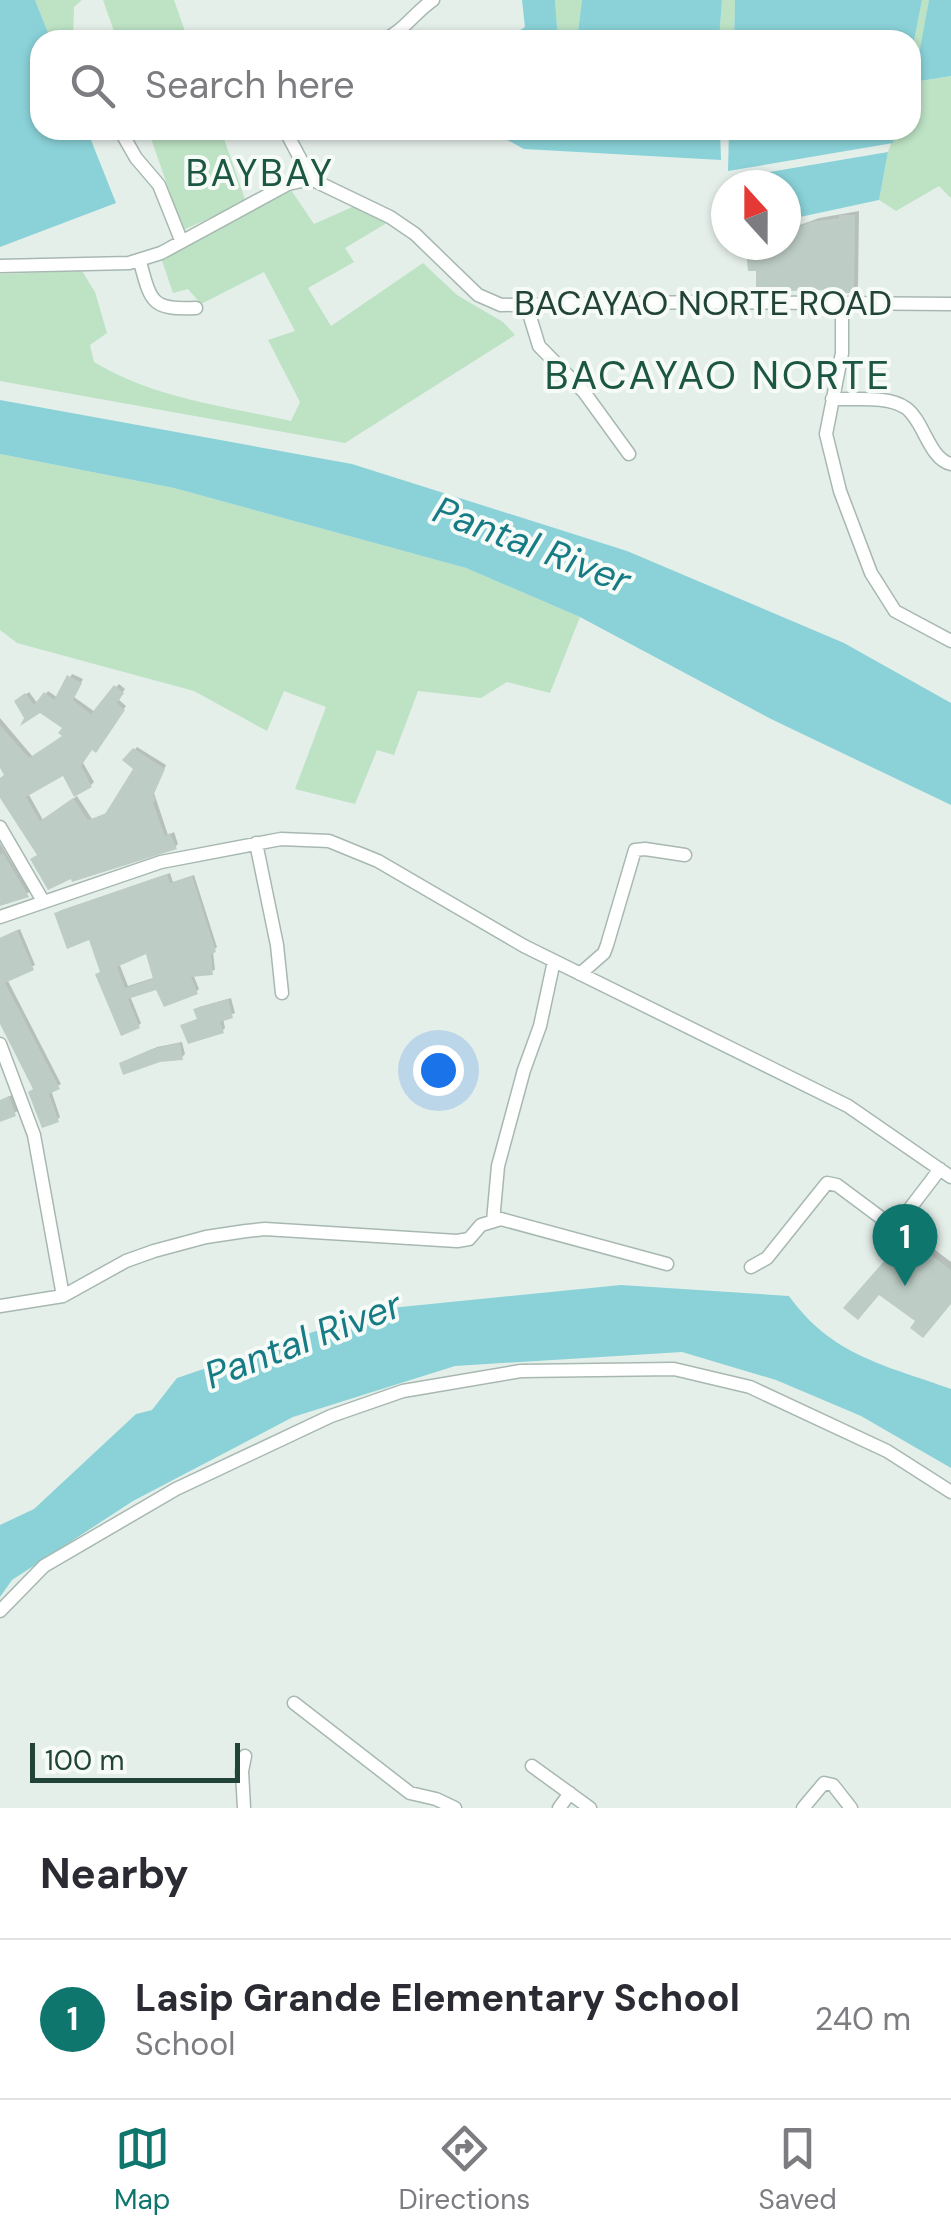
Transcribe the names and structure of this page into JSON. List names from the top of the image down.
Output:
{
  "streets": {
    "street": ["BACAYAO NORTE ROAD"]
  },
  "districts": ["BAYBAY", "BACAYAO NORTE"],
  "water": ["Pantal River"],
  "scale_bar": "100 m",
  "north": "top",
  "page": {
    "search": "Search here",
    "pins": "1",
    "scale": "100 m",
    "heading": "Nearby",
    "list": [
      {
        "mark": "1",
        "name": "Lasip Grande Elementary School",
        "note": "School",
        "value": "240 m"
      }
    ],
    "nav": ["Map", "Directions", "Saved"]
  }
}
